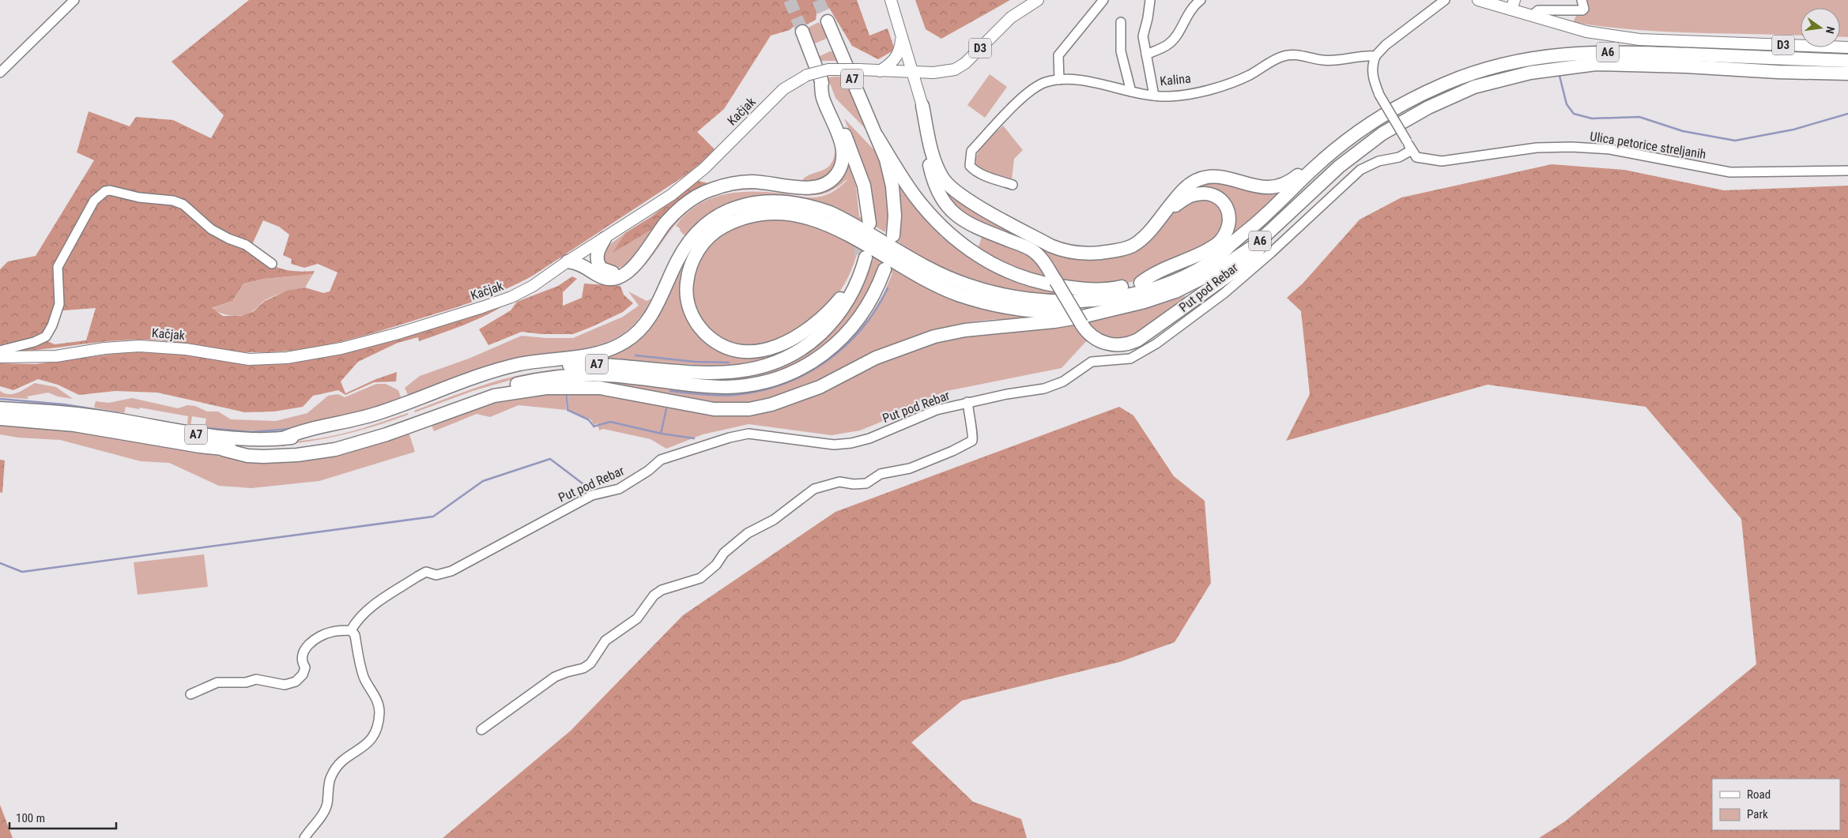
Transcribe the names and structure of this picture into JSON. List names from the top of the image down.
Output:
{
  "streets": {
    "highway": ["A6", "A7"],
    "main road": ["D3", "Kačjak"],
    "street": ["Kalina", "Ulica petorice streljanih", "Put pod Rebar"]
  },
  "crossings": [
    ["D3", "Kačjak"],
    ["A6", "A7"],
    ["Ulica petorice streljanih", "Put pod Rebar"]
  ],
  "legend": ["Road", "Park"],
  "scale_bar": "100 m",
  "north": "right"
}
